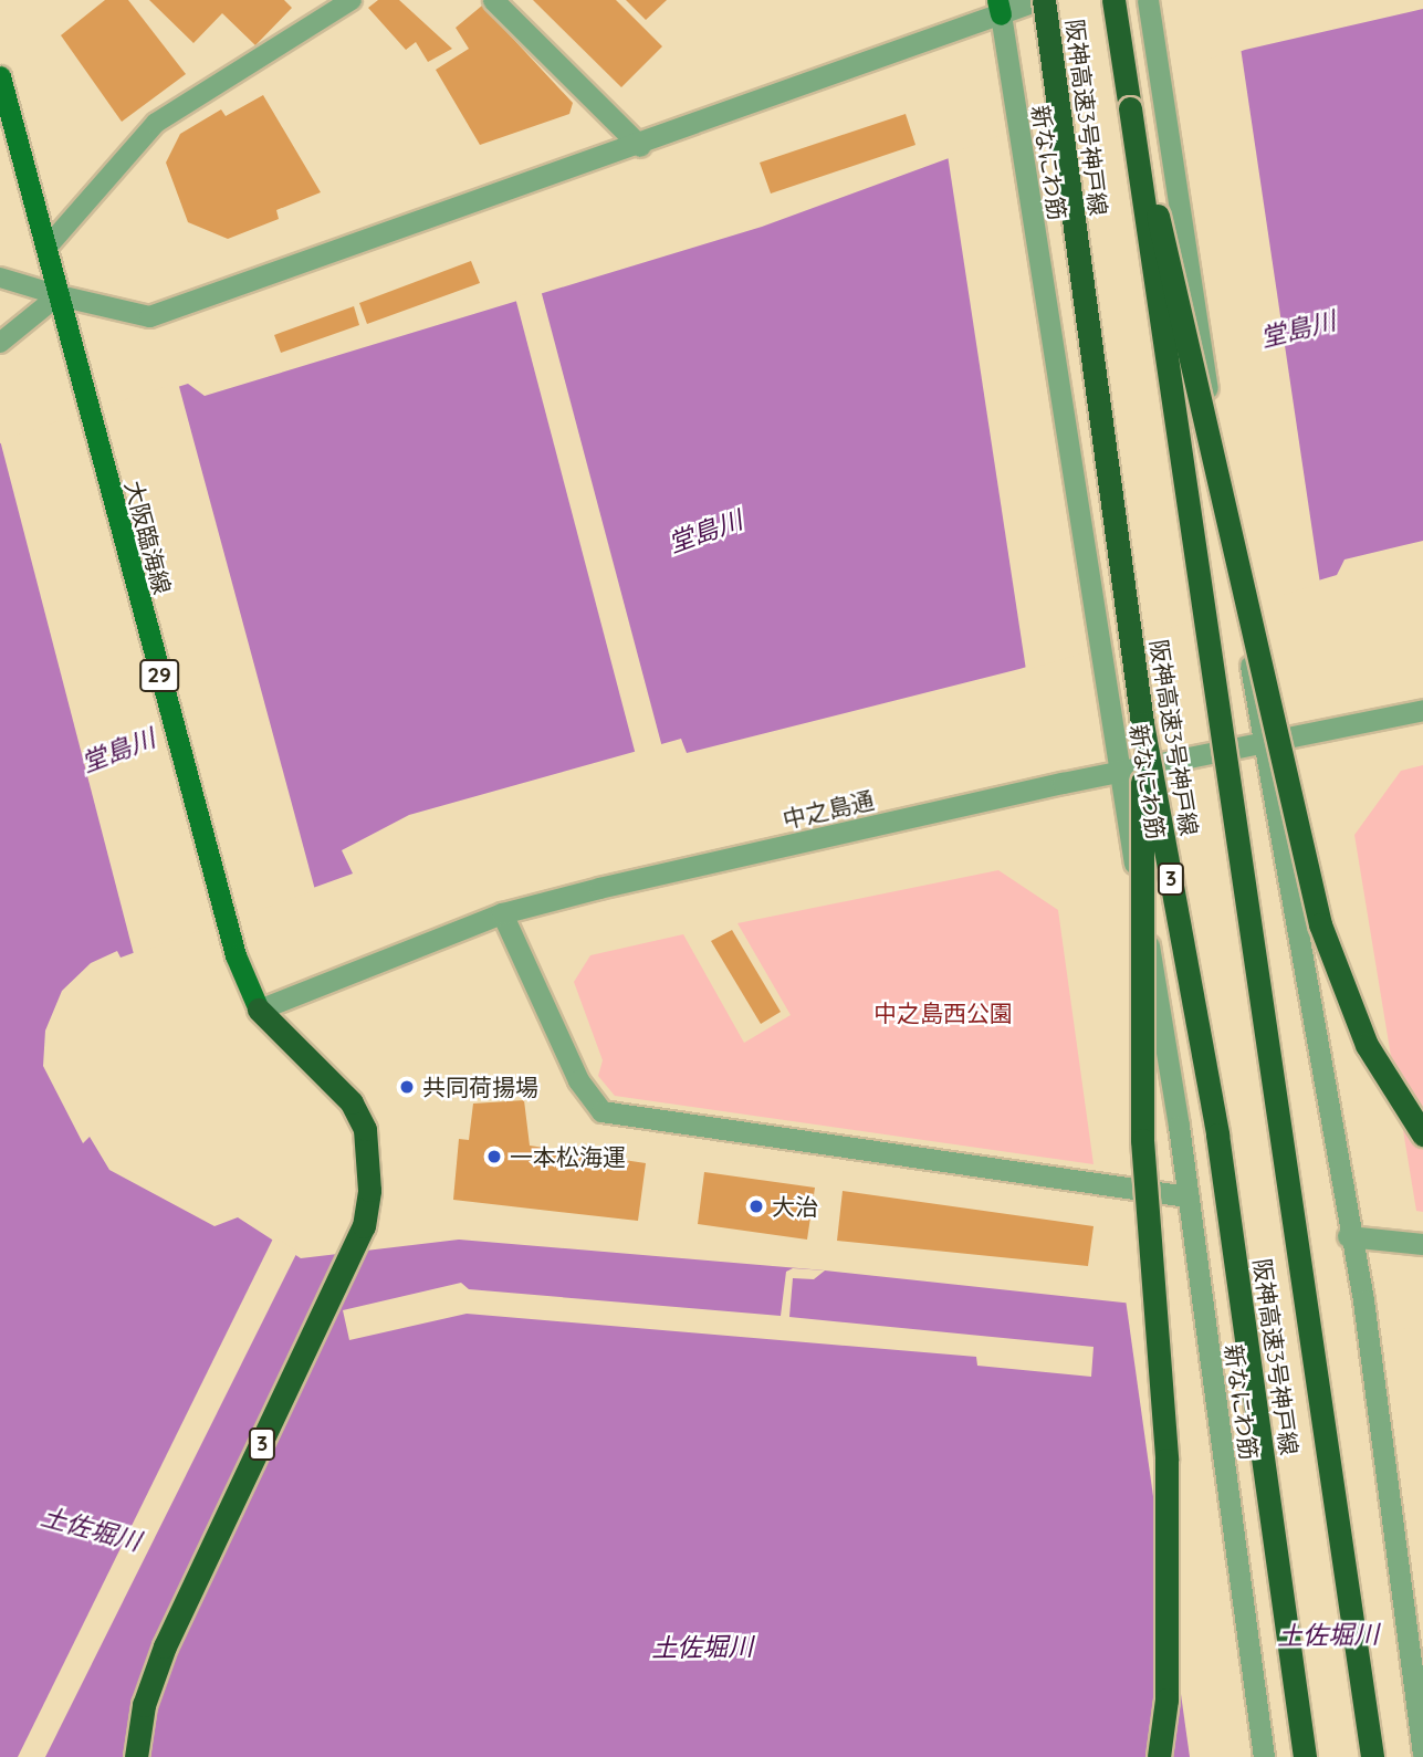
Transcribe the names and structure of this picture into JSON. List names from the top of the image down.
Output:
{
  "streets": {
    "highway": ["阪神高速3号神戸線", "3"],
    "main road": ["大阪臨海線", "29"],
    "street": ["新なにわ筋", "中之島通"]
  },
  "crossings": [
    ["阪神高速3号神戸線", "3"],
    ["新なにわ筋", "中之島通"],
    ["大阪臨海線", "中之島通"],
    ["大阪臨海線", "3"],
    ["中之島通", "3"]
  ],
  "water": ["堂島川", "土佐堀川"],
  "parks": ["中之島西公園"],
  "places": ["共同荷揚場", "一本松海運", "大治"]
}
